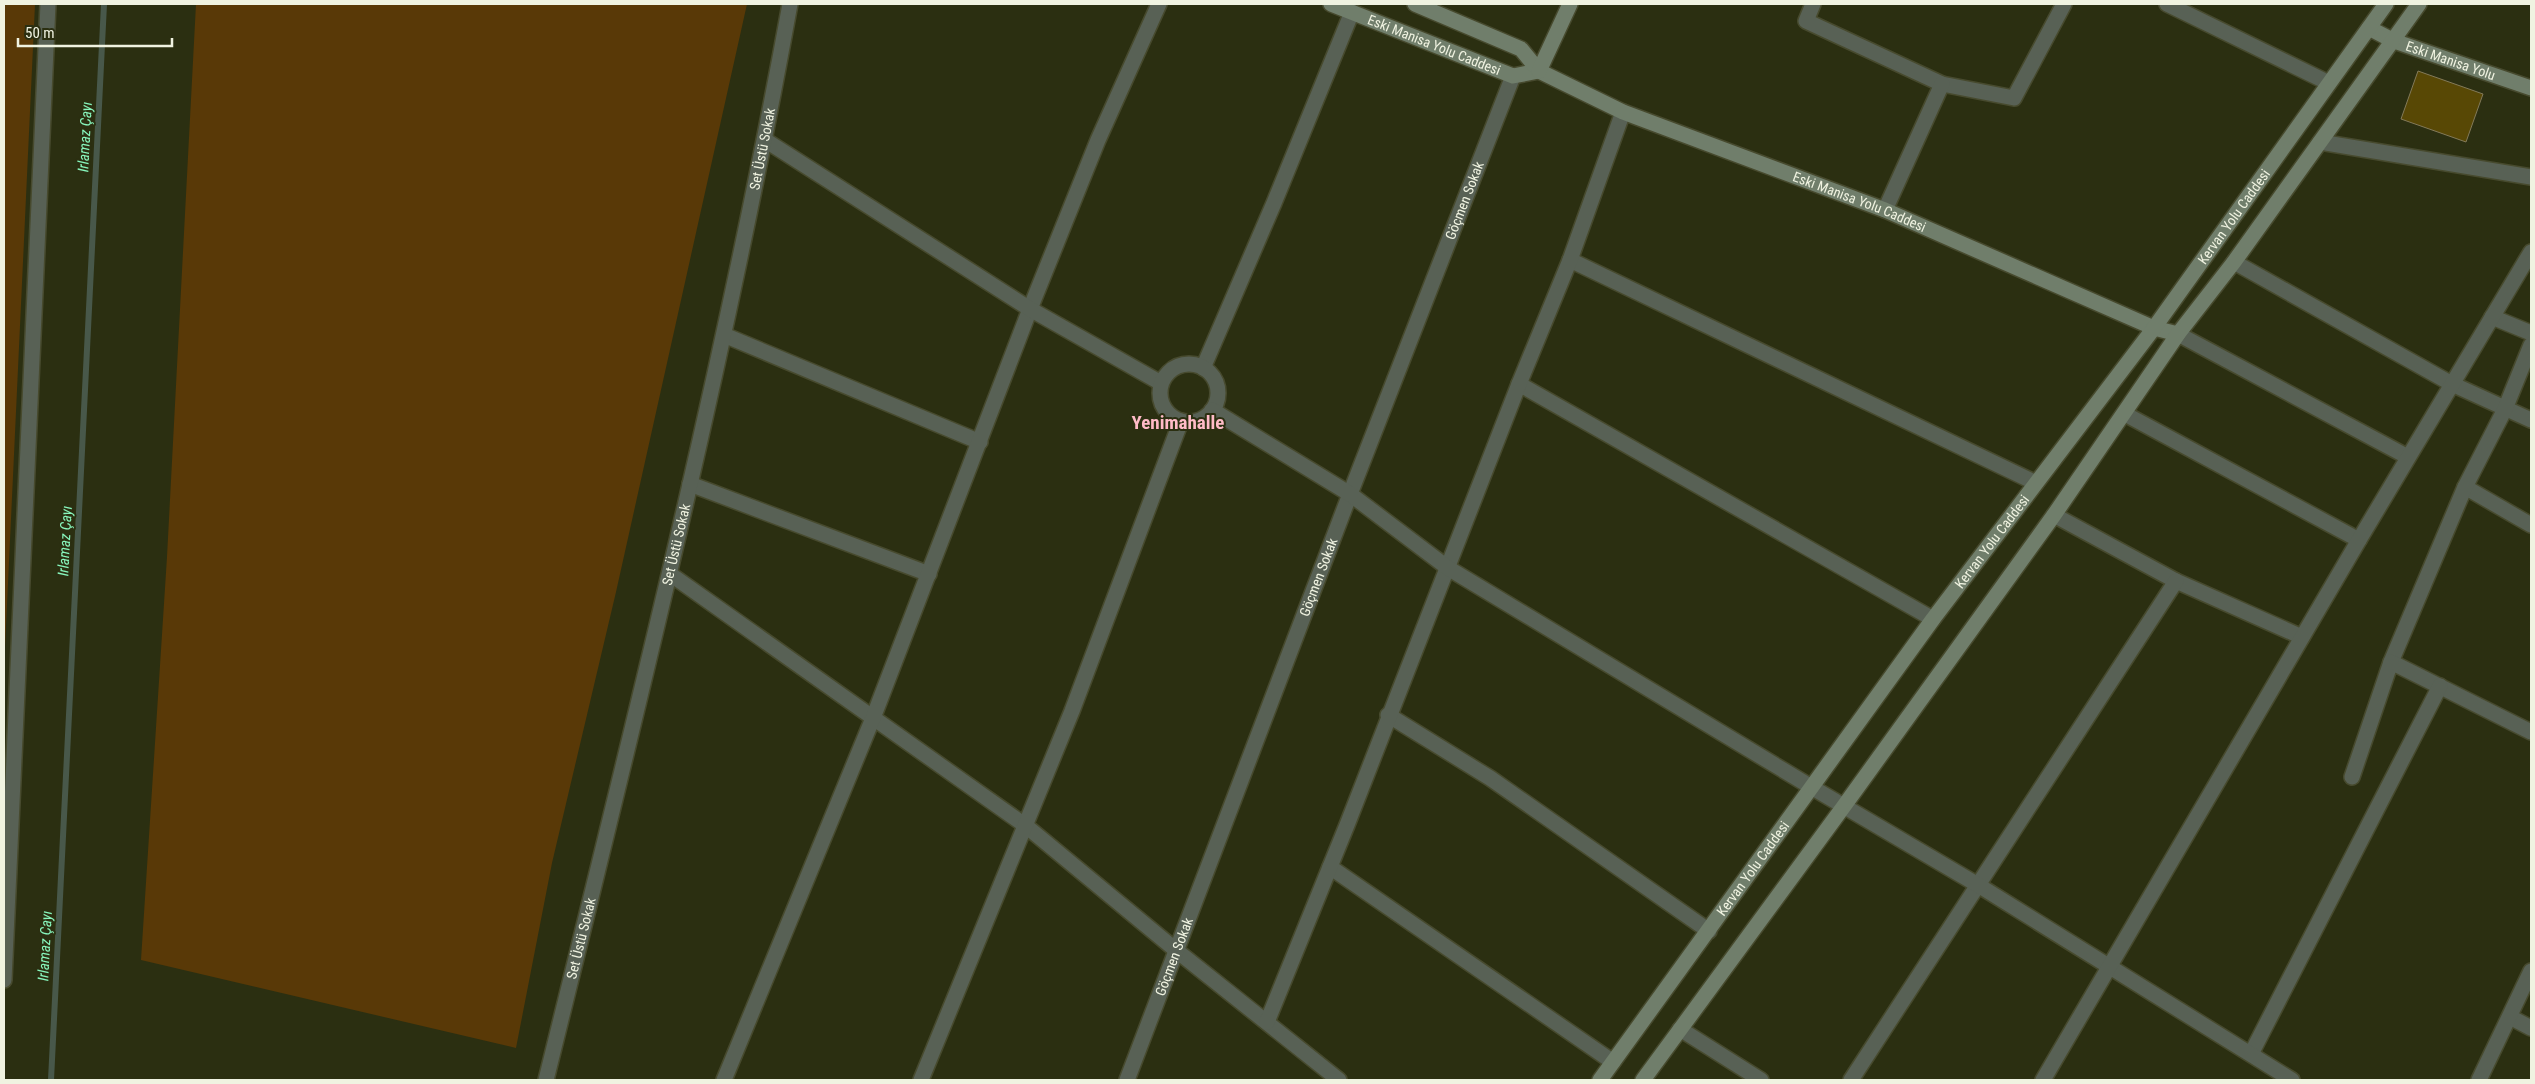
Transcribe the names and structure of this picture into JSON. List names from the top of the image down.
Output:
{
  "streets": {
    "main road": ["Eski Manisa Yolu Caddesi", "Eski Manisa Yolu", "Kervan Yolu Caddesi"],
    "street": ["Set Üstü Sokak", "Göçmen Sokak"]
  },
  "crossings": [
    ["Eski Manisa Yolu Caddesi", "Göçmen Sokak"],
    ["Eski Manisa Yolu Caddesi", "Kervan Yolu Caddesi"],
    ["Eski Manisa Yolu", "Kervan Yolu Caddesi"]
  ],
  "districts": ["Yenimahalle"],
  "water": ["Irlamaz Çayı"],
  "scale_bar": "50 m"
}
